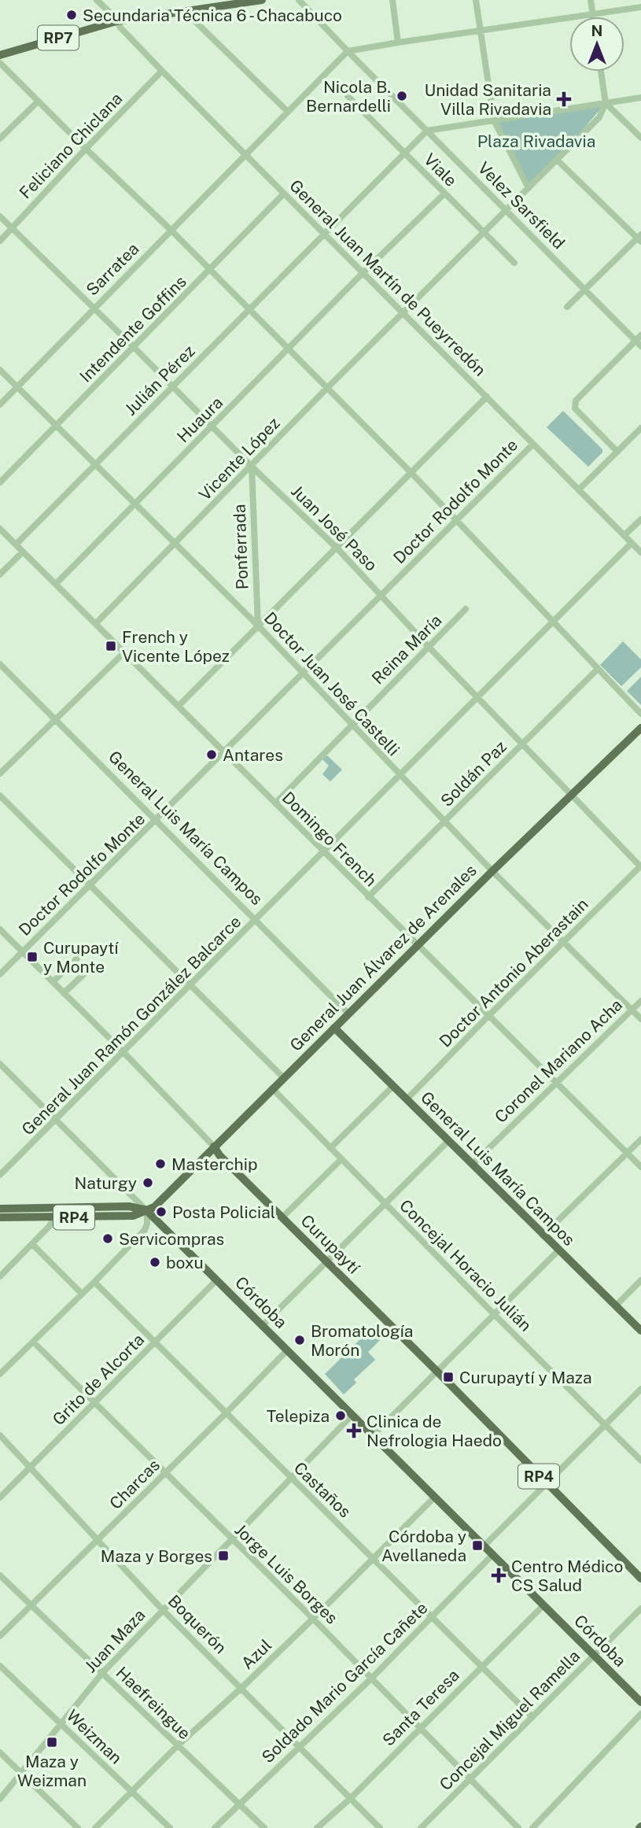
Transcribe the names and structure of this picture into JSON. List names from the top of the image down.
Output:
{
  "streets": {
    "main road": [
      "RP7",
      "General Luis María Campos",
      "General Juan Álvarez de Arenales",
      "RP4",
      "Curupaytí",
      "Córdoba"
    ],
    "street": [
      "Feliciano Chiclana",
      "Viale",
      "Velez Sarsfield",
      "Sarratea",
      "General Juan Martín de Pueyrredón",
      "Intendente Goffins",
      "Julián Pérez",
      "Huaura",
      "Vicente López",
      "Doctor Rodolfo Monte",
      "Juan José Paso",
      "Ponferrada",
      "Reina María",
      "Doctor Juan José Castelli",
      "Soldán Paz",
      "Domingo French",
      "Doctor Antonio Aberastain",
      "General Juan Ramón González Balcarce",
      "Coronel Mariano Acha",
      "Concejal Horacio Julián",
      "Grito de Alcorta",
      "Charcas",
      "Castaños",
      "Jorge Luis Borges",
      "Boquerón",
      "Juan Maza",
      "Azul",
      "Soldado Mario García Cañete",
      "Haefreingue",
      "Santa Teresa",
      "Concejal Miguel Ramella",
      "Weizman"
    ]
  },
  "crossings": [
    ["RP7", "General Juan Martín de Pueyrredón"],
    ["Feliciano Chiclana", "General Juan Martín de Pueyrredón"],
    ["Feliciano Chiclana", "Juan José Paso"],
    ["Viale", "Julián Pérez"],
    ["Viale", "Huaura"],
    ["Viale", "Vicente López"],
    ["Velez Sarsfield", "Sarratea"],
    ["Velez Sarsfield", "Julián Pérez"],
    ["Velez Sarsfield", "Vicente López"],
    ["Sarratea", "General Juan Martín de Pueyrredón"],
    ["Sarratea", "Juan José Paso"],
    ["Sarratea", "Doctor Juan José Castelli"],
    ["General Juan Martín de Pueyrredón", "Intendente Goffins"],
    ["General Juan Martín de Pueyrredón", "Julián Pérez"],
    ["General Juan Martín de Pueyrredón", "Huaura"],
    ["General Juan Martín de Pueyrredón", "Vicente López"],
    ["General Juan Martín de Pueyrredón", "Doctor Rodolfo Monte"],
    ["General Juan Martín de Pueyrredón", "General Juan Ramón González Balcarce"],
    ["Intendente Goffins", "Juan José Paso"],
    ["Intendente Goffins", "Doctor Juan José Castelli"],
    ["Julián Pérez", "Juan José Paso"],
    ["Julián Pérez", "Doctor Juan José Castelli"],
    ["Julián Pérez", "Domingo French"],
    ["Huaura", "Juan José Paso"],
    ["Huaura", "Doctor Juan José Castelli"],
    ["Huaura", "Domingo French"],
    ["Vicente López", "Juan José Paso"],
    ["Vicente López", "Ponferrada"],
    ["Vicente López", "Doctor Juan José Castelli"],
    ["Vicente López", "Domingo French"],
    ["Doctor Rodolfo Monte", "Juan José Paso"],
    ["Doctor Rodolfo Monte", "Doctor Juan José Castelli"],
    ["Doctor Rodolfo Monte", "General Luis María Campos"],
    ["Doctor Rodolfo Monte", "Domingo French"],
    ["Doctor Rodolfo Monte", "Curupaytí"],
    ["Juan José Paso", "Ponferrada"],
    ["Juan José Paso", "Reina María"],
    ["Juan José Paso", "Soldán Paz"],
    ["Juan José Paso", "General Juan Álvarez de Arenales"],
    ["Juan José Paso", "Doctor Antonio Aberastain"],
    ["Juan José Paso", "General Juan Ramón González Balcarce"],
    ["Ponferrada", "Doctor Juan José Castelli"],
    ["Reina María", "Doctor Juan José Castelli"],
    ["Reina María", "Domingo French"],
    ["Doctor Juan José Castelli", "Soldán Paz"],
    ["Doctor Juan José Castelli", "General Juan Álvarez de Arenales"],
    ["Doctor Juan José Castelli", "Doctor Antonio Aberastain"],
    ["Doctor Juan José Castelli", "General Juan Ramón González Balcarce"],
    ["Doctor Juan José Castelli", "Coronel Mariano Acha"],
    ["Soldán Paz", "Domingo French"],
    ["General Luis María Campos", "General Juan Álvarez de Arenales"],
    ["General Luis María Campos", "Doctor Antonio Aberastain"],
    ["General Luis María Campos", "General Juan Ramón González Balcarce"],
    ["General Luis María Campos", "Coronel Mariano Acha"],
    ["Domingo French", "General Juan Álvarez de Arenales"],
    ["Domingo French", "Doctor Antonio Aberastain"],
    ["Domingo French", "General Juan Ramón González Balcarce"],
    ["Domingo French", "Coronel Mariano Acha"],
    ["General Juan Álvarez de Arenales", "RP4"],
    ["General Juan Álvarez de Arenales", "Curupaytí"],
    ["General Juan Álvarez de Arenales", "Concejal Horacio Julián"],
    ["General Juan Álvarez de Arenales", "Córdoba"],
    ["General Juan Ramón González Balcarce", "Curupaytí"],
    ["General Juan Ramón González Balcarce", "Córdoba"],
    ["RP4", "Córdoba"],
    ["Córdoba", "Grito de Alcorta"],
    ["Córdoba", "Charcas"],
    ["Córdoba", "Juan Maza"],
    ["Córdoba", "Azul"],
    ["Córdoba", "Soldado Mario García Cañete"],
    ["Córdoba", "Santa Teresa"],
    ["Córdoba", "Concejal Miguel Ramella"],
    ["Grito de Alcorta", "Castaños"],
    ["Grito de Alcorta", "Jorge Luis Borges"],
    ["Grito de Alcorta", "Boquerón"],
    ["Charcas", "Castaños"],
    ["Charcas", "Jorge Luis Borges"],
    ["Charcas", "Boquerón"],
    ["Charcas", "Haefreingue"],
    ["Castaños", "Juan Maza"],
    ["Castaños", "Azul"],
    ["Castaños", "Soldado Mario García Cañete"],
    ["Castaños", "Santa Teresa"],
    ["Castaños", "Concejal Miguel Ramella"],
    ["Jorge Luis Borges", "Juan Maza"],
    ["Jorge Luis Borges", "Azul"],
    ["Jorge Luis Borges", "Soldado Mario García Cañete"],
    ["Jorge Luis Borges", "Santa Teresa"],
    ["Jorge Luis Borges", "Concejal Miguel Ramella"],
    ["Boquerón", "Juan Maza"],
    ["Boquerón", "Azul"],
    ["Boquerón", "Soldado Mario García Cañete"],
    ["Boquerón", "Santa Teresa"],
    ["Juan Maza", "Haefreingue"],
    ["Juan Maza", "Weizman"],
    ["Azul", "Haefreingue"],
    ["Azul", "Weizman"],
    ["Soldado Mario García Cañete", "Haefreingue"]
  ],
  "parks": ["Plaza Rivadavia"],
  "places": {
    "other": [
      "Secundaria Técnica 6 - Chacabuco",
      "Nicola B. Bernardelli",
      "Antares",
      "Masterchip",
      "Naturgy",
      "Posta Policial",
      "Servicompras",
      "boxu",
      "Bromatología Morón",
      "Telepiza"
    ],
    "health": ["Unidad Sanitaria Villa Rivadavia", "Clinica de Nefrologia Haedo", "Centro Médico CS Salud"],
    "transit": [
      "French y Vicente López",
      "Curupaytí y Monte",
      "Curupaytí y Maza",
      "Córdoba y Avellaneda",
      "Maza y Borges",
      "Maza y Weizman"
    ]
  },
  "north": "top"
}
